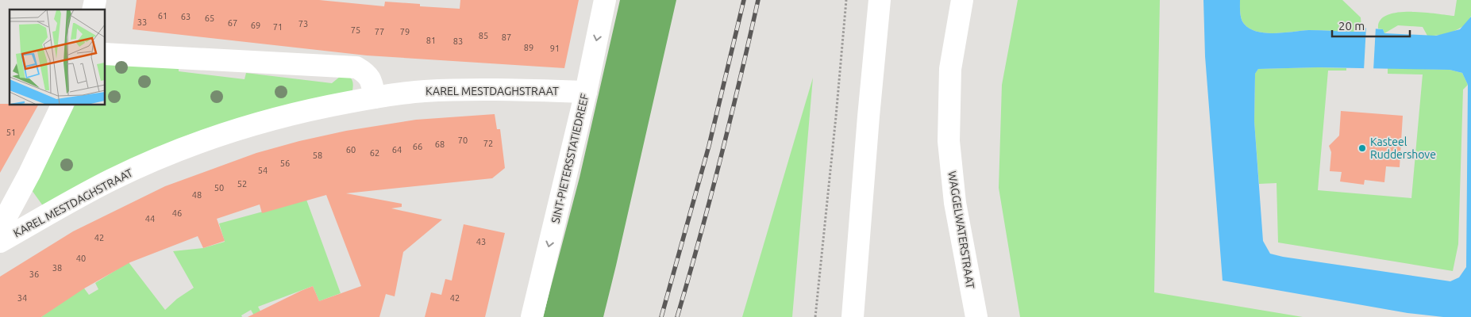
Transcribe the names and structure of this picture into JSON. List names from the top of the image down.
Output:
{
  "streets": {
    "street": ["KAREL MESTDAGHSTRAAT", "SINT-PIETERSSTATIEDREEF", "WAGGELWATERSTRAAT"]
  },
  "crossings": [
    ["KAREL MESTDAGHSTRAAT", "SINT-PIETERSSTATIEDREEF"]
  ],
  "one_way": ["SINT-PIETERSSTATIEDREEF"],
  "places": ["Kasteel Ruddershove"],
  "house_numbers": [
    "61",
    "63",
    "65",
    "33",
    "67",
    "73",
    "69",
    "71",
    "75",
    "77",
    "79",
    "85",
    "87",
    "81",
    "83",
    "89",
    "91",
    "51",
    "70",
    "72",
    "68",
    "66",
    "60",
    "64",
    "62",
    "58",
    "56",
    "54",
    "52",
    "50",
    "48",
    "46",
    "44",
    "42",
    "43",
    "40",
    "38",
    "36",
    "34",
    "42"
  ],
  "scale_bar": "20 m"
}
